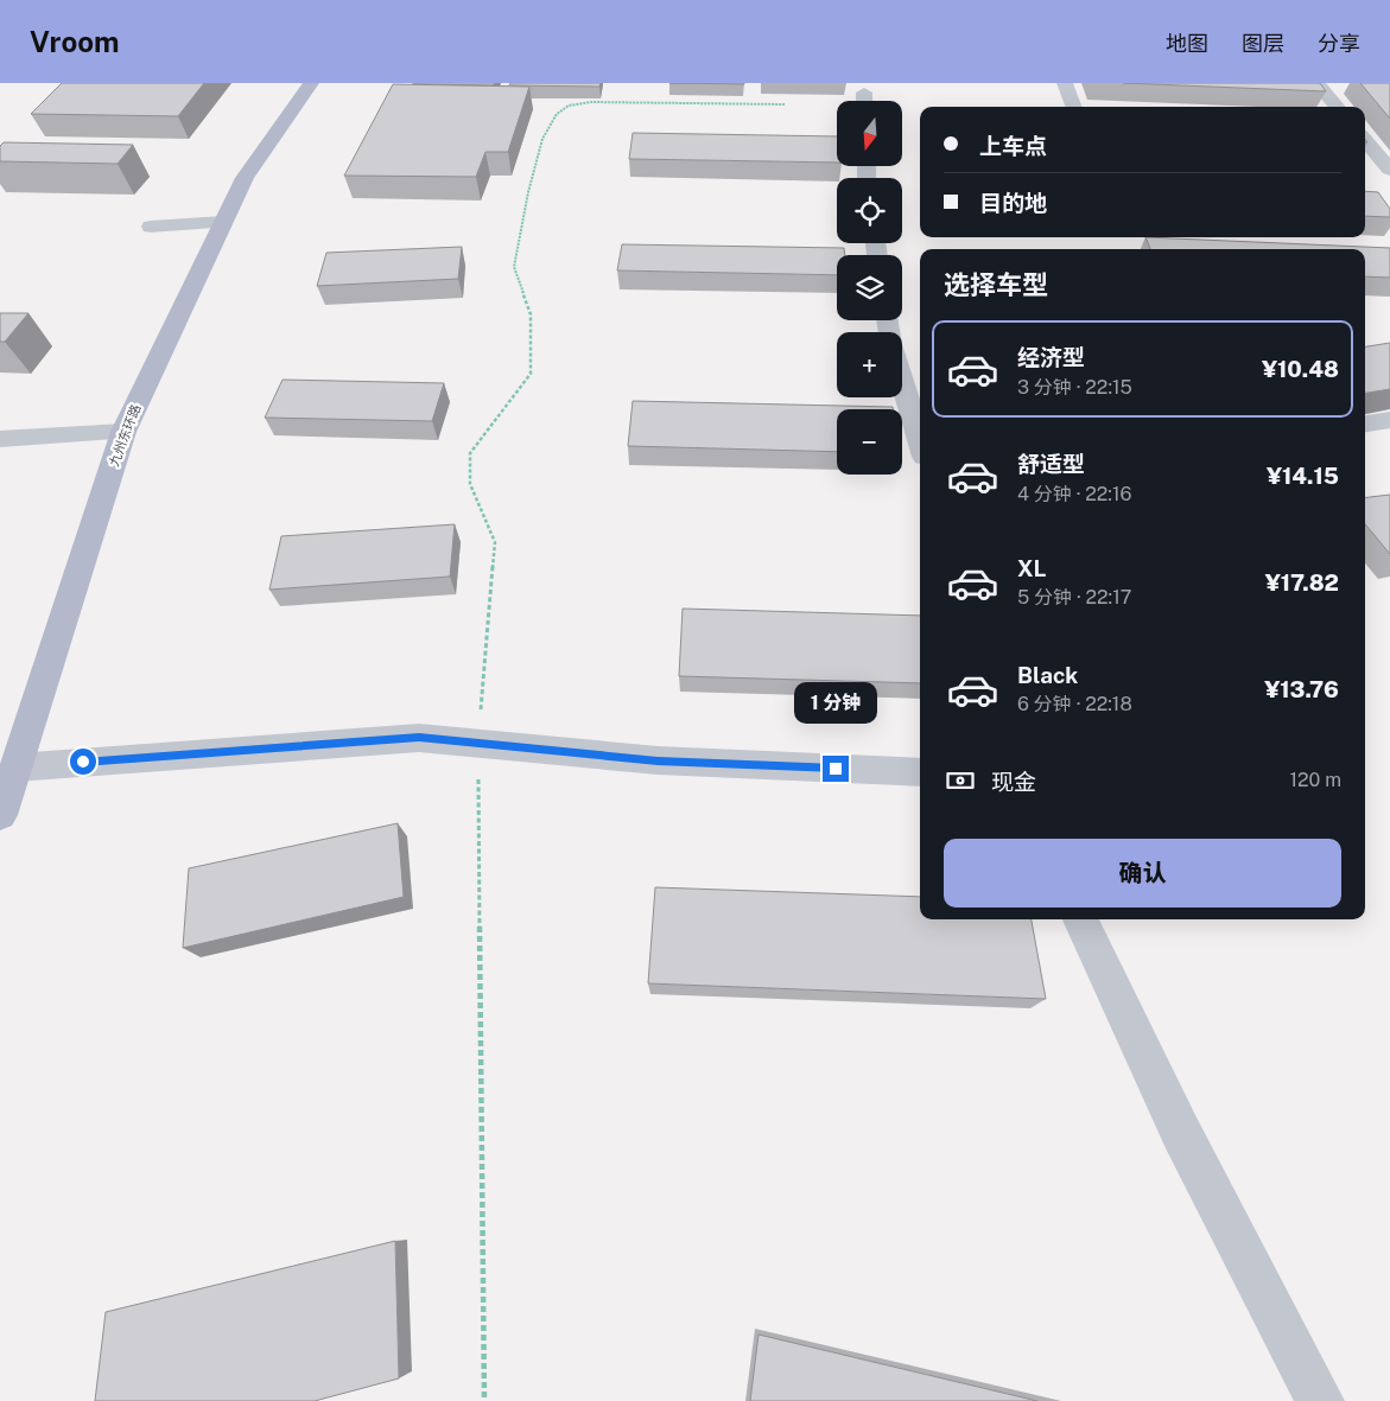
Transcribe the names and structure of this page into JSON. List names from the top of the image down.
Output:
{
  "streets": {
    "main road": ["九州东环路"]
  },
  "north": "bottom",
  "page": {
    "header": "Vroom",
    "nav": ["地图", "图层", "分享"],
    "map_buttons": ["+", "−"],
    "banner": ["上车点", "目的地"],
    "heading": "选择车型",
    "list": [
      {
        "name": "经济型",
        "note": "3 分钟 · 22:15",
        "value": "¥10.48"
      },
      {
        "name": "舒适型",
        "note": "4 分钟 · 22:16",
        "value": "¥14.15"
      },
      {
        "name": "XL",
        "note": "5 分钟 · 22:17",
        "value": "¥17.82"
      },
      {
        "name": "Black",
        "note": "6 分钟 · 22:18",
        "value": "¥13.76"
      }
    ],
    "bubble": "1 分钟",
    "pay": ["现金", "120 m"],
    "buttons": "确认"
  }
}
